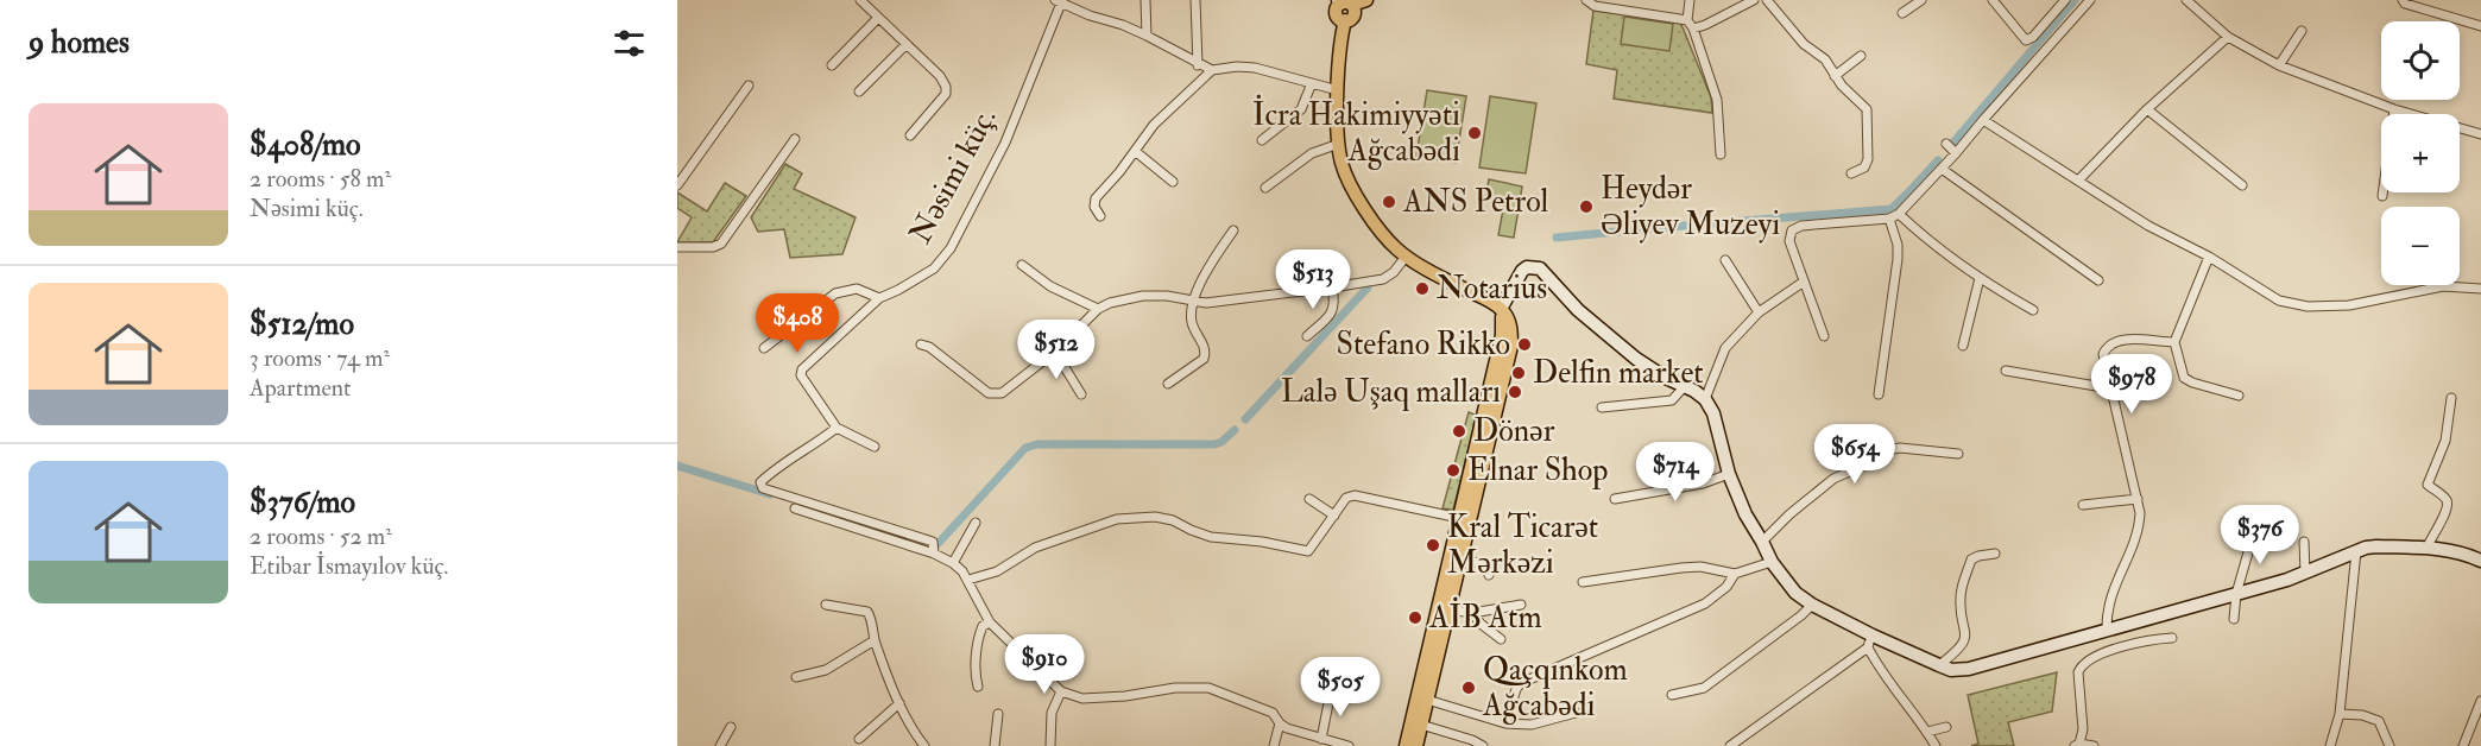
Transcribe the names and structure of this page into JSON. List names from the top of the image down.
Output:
{
  "streets": {
    "street": ["Nəsimi küç."]
  },
  "places": [
    "İcra Hakimiyyəti Ağcabədi",
    "ANS Petrol",
    "Heydər Əliyev Muzeyi",
    "Notarius",
    "Stefano Rikko",
    "Delfin market",
    "Lalə Uşaq malları",
    "Dönər",
    "Elnar Shop",
    "Kral Ticarət Mərkəzi",
    "AİB Atm",
    "Qaçqınkom Ağcabədi"
  ],
  "page": {
    "heading": "9 homes",
    "map_buttons": ["+", "−"],
    "list": [
      {
        "name": "$408/mo",
        "note": "2 rooms · 58 m² · Nəsimi küç."
      },
      {
        "name": "$512/mo",
        "note": "3 rooms · 74 m² · Apartment"
      },
      {
        "name": "$376/mo",
        "note": "2 rooms · 52 m² · Etibar İsmayılov küç."
      }
    ],
    "price": [
      "$513",
      "$408",
      "$512",
      "$978",
      "$654",
      "$714",
      "$376",
      "$910",
      "$505"
    ]
  }
}
